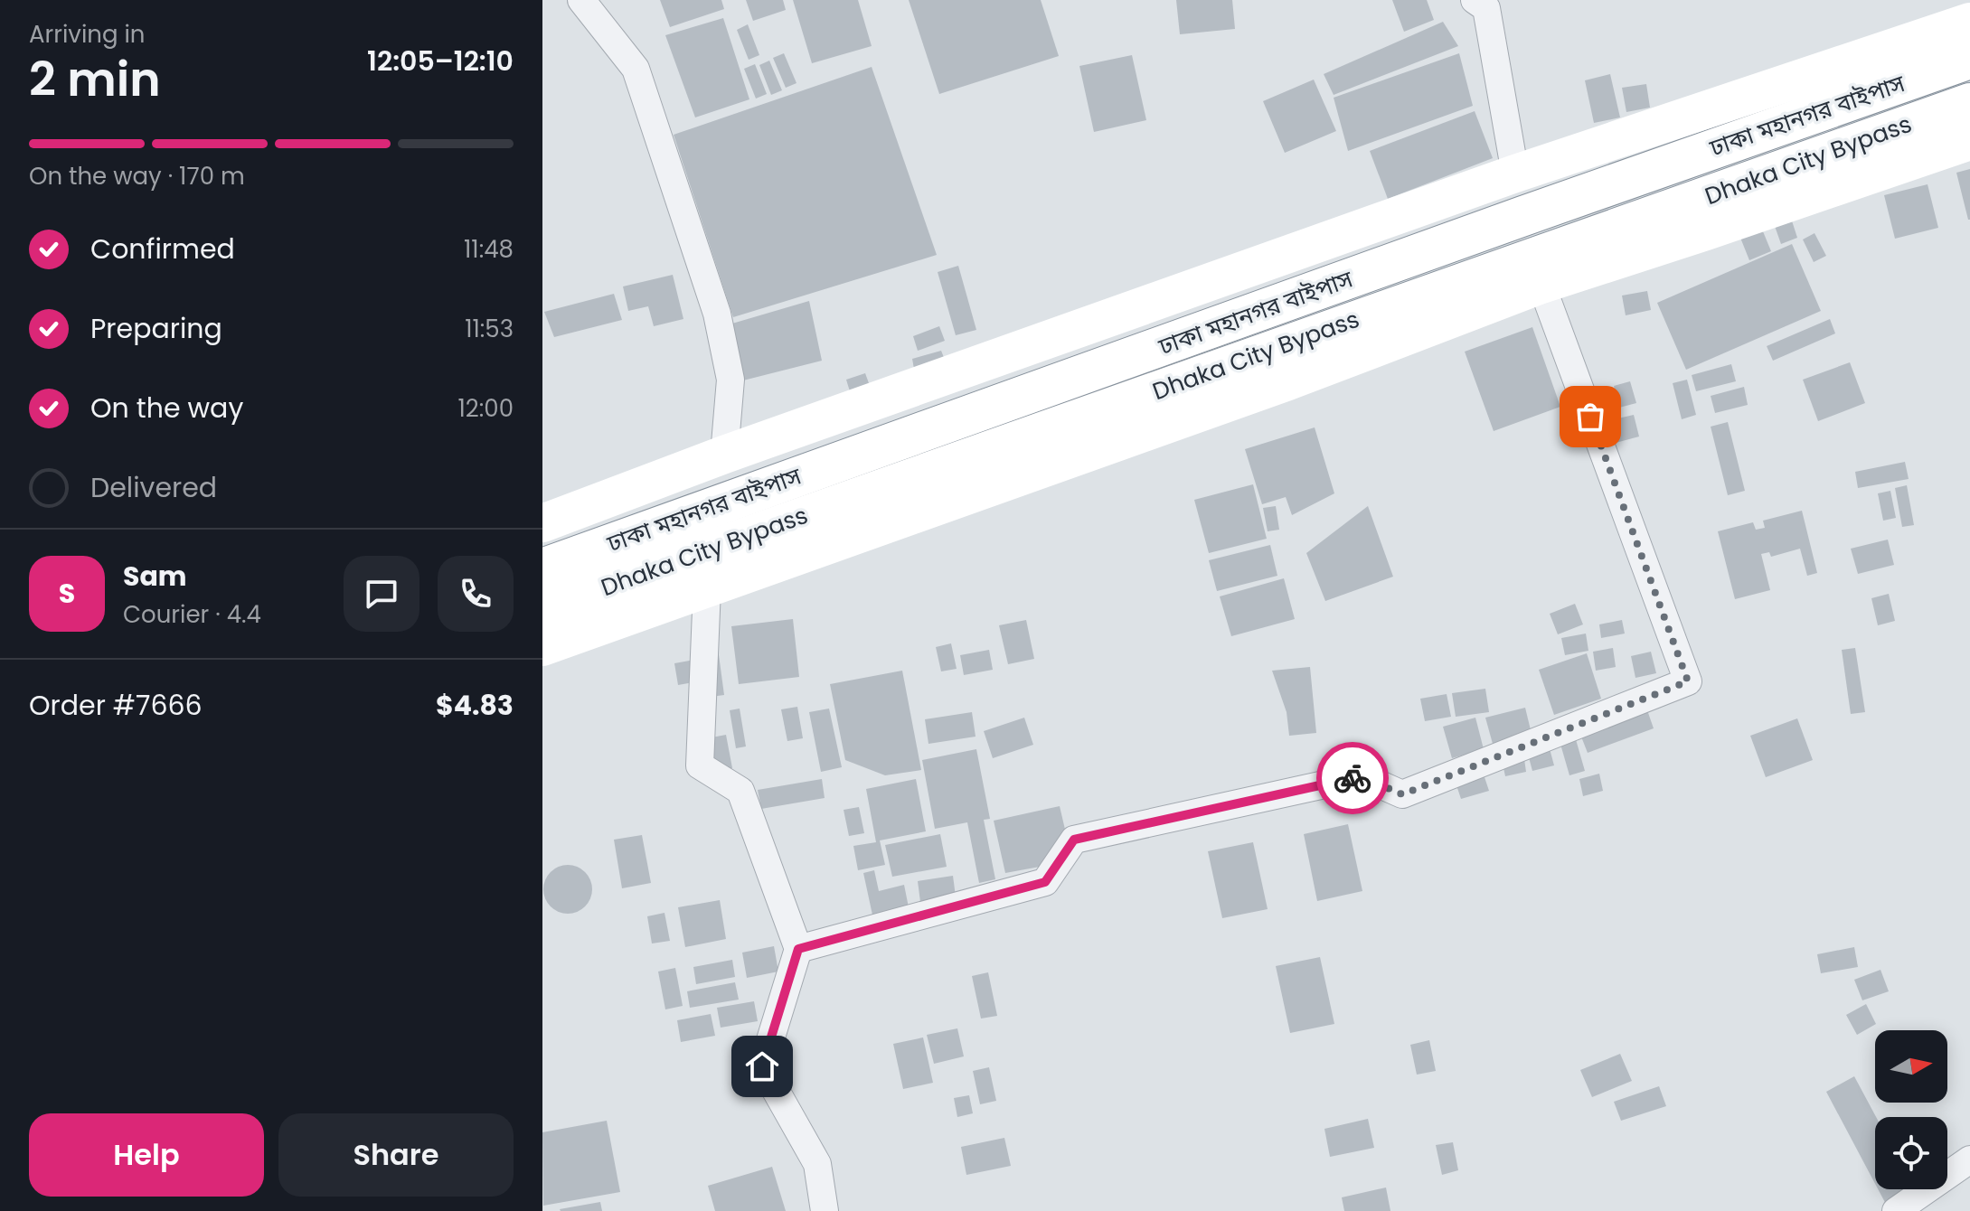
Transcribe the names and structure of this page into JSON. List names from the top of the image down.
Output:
{
  "streets": {
    "highway": ["ঢাকা মহানগর বাইপাস", "Dhaka City Bypass"]
  },
  "north": "right",
  "page": {
    "heading": ["2 min", "Arriving in", "12:05–12:10"],
    "panel": [
      "Sam",
      "Courier · 4.4",
      "Order #7666",
      "$4.83"
    ],
    "bar": "On the way · 170 m",
    "list": [
      ["Confirmed", "11:48"],
      ["Preparing", "11:53"],
      ["On the way", "12:00"],
      "Delivered"
    ],
    "round": "S",
    "buttons": ["Help", "Share"]
  }
}
